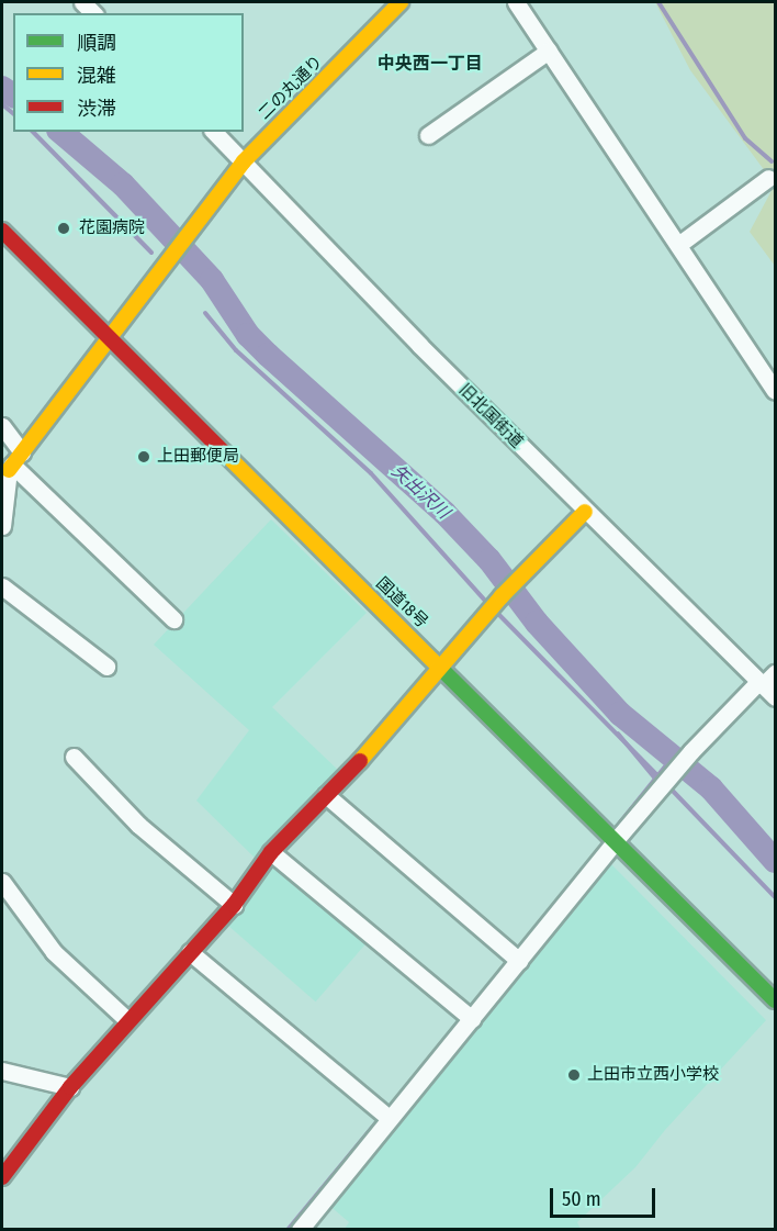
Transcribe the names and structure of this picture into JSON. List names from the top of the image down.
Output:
{
  "streets": {
    "main road": ["二の丸通り", "国道18号"],
    "street": ["旧北国街道"]
  },
  "crossings": [
    ["二の丸通り", "旧北国街道"],
    ["二の丸通り", "国道18号"]
  ],
  "districts": ["中央西一丁目"],
  "water": ["矢出沢川"],
  "places": ["花園病院", "上田郵便局", "上田市立西小学校"],
  "legend": ["順調", "混雑", "渋滞"],
  "scale_bar": "50 m"
}
